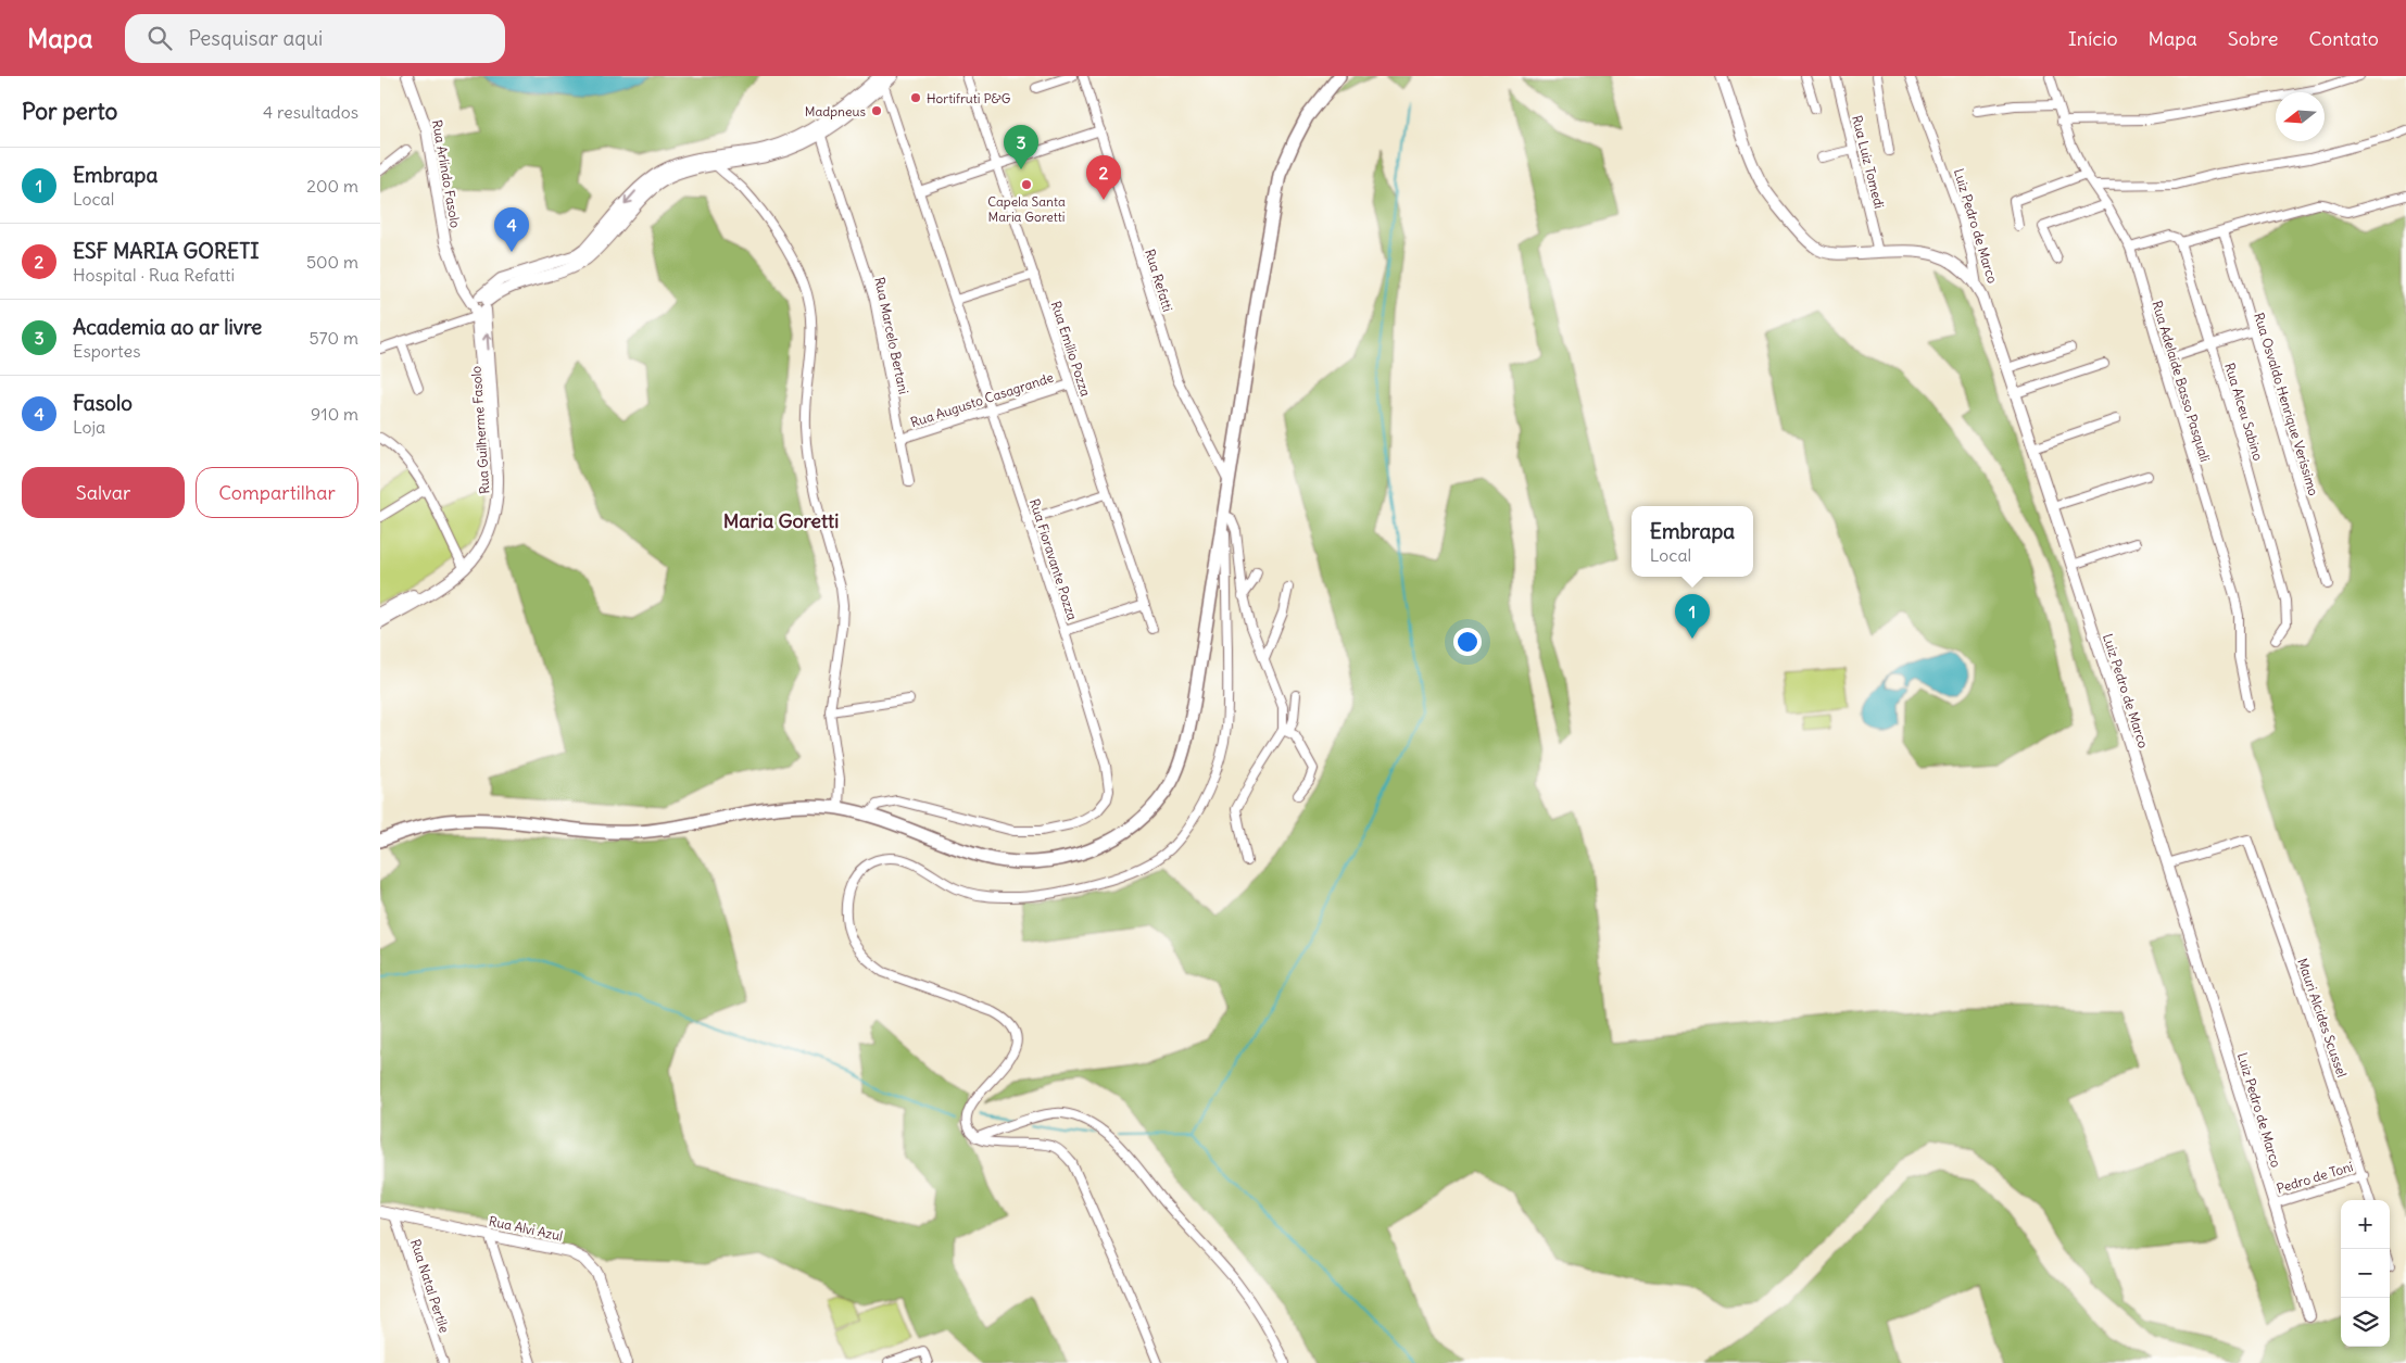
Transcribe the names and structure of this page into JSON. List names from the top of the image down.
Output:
{
  "streets": {
    "main road": [
      "Rua Arlindo Fasolo",
      "Luiz Pedro de Marco",
      "Rua Guilherme Fasolo",
      "Rua Alvi Azul"
    ],
    "street": [
      "Rua Luiz Tomedi",
      "Rua Refatti",
      "Rua Marcelo Bertani",
      "Rua Emílio Pozza",
      "Rua Adelaide Basso Pasquali",
      "Rua Augusto Casagrande",
      "Rua Osvaldo Henrique Veríssimo",
      "Rua Alceu Sabino",
      "Rua Fioravante Pozza",
      "Mauri Alcides Scussel",
      "Pedro de Toni",
      "Rua Natal Pertile"
    ]
  },
  "crossings": [
    ["Rua Arlindo Fasolo", "Rua Guilherme Fasolo"],
    ["Luiz Pedro de Marco", "Mauri Alcides Scussel"],
    ["Luiz Pedro de Marco", "Pedro de Toni"],
    ["Rua Marcelo Bertani", "Rua Augusto Casagrande"],
    ["Rua Emílio Pozza", "Rua Augusto Casagrande"],
    ["Rua Augusto Casagrande", "Rua Fioravante Pozza"],
    ["Mauri Alcides Scussel", "Pedro de Toni"],
    ["Rua Alvi Azul", "Rua Natal Pertile"]
  ],
  "districts": ["Maria Goretti"],
  "places": ["Hortifruti P&G", "Madpneus", "Capela Santa Maria Goretti"],
  "north": "left",
  "page": {
    "header": "Mapa",
    "search": "Pesquisar aqui",
    "nav": [
      "Início",
      "Mapa",
      "Sobre",
      "Contato"
    ],
    "heading": ["Por perto", "4 resultados"],
    "pins": [
      "3",
      "2",
      "4",
      "1"
    ],
    "list": [
      {
        "mark": "1",
        "name": "Embrapa",
        "note": "Local",
        "value": "200 m"
      },
      {
        "mark": "2",
        "name": "ESF MARIA GORETI",
        "note": "Hospital · Rua Refatti",
        "value": "500 m"
      },
      {
        "mark": "3",
        "name": "Academia ao ar livre",
        "note": "Esportes",
        "value": "570 m"
      },
      {
        "mark": "4",
        "name": "Fasolo",
        "note": "Loja",
        "value": "910 m"
      }
    ],
    "buttons": ["Salvar", "Compartilhar"],
    "popup": ["Embrapa", "Local"],
    "map_buttons": ["+", "−"]
  }
}
